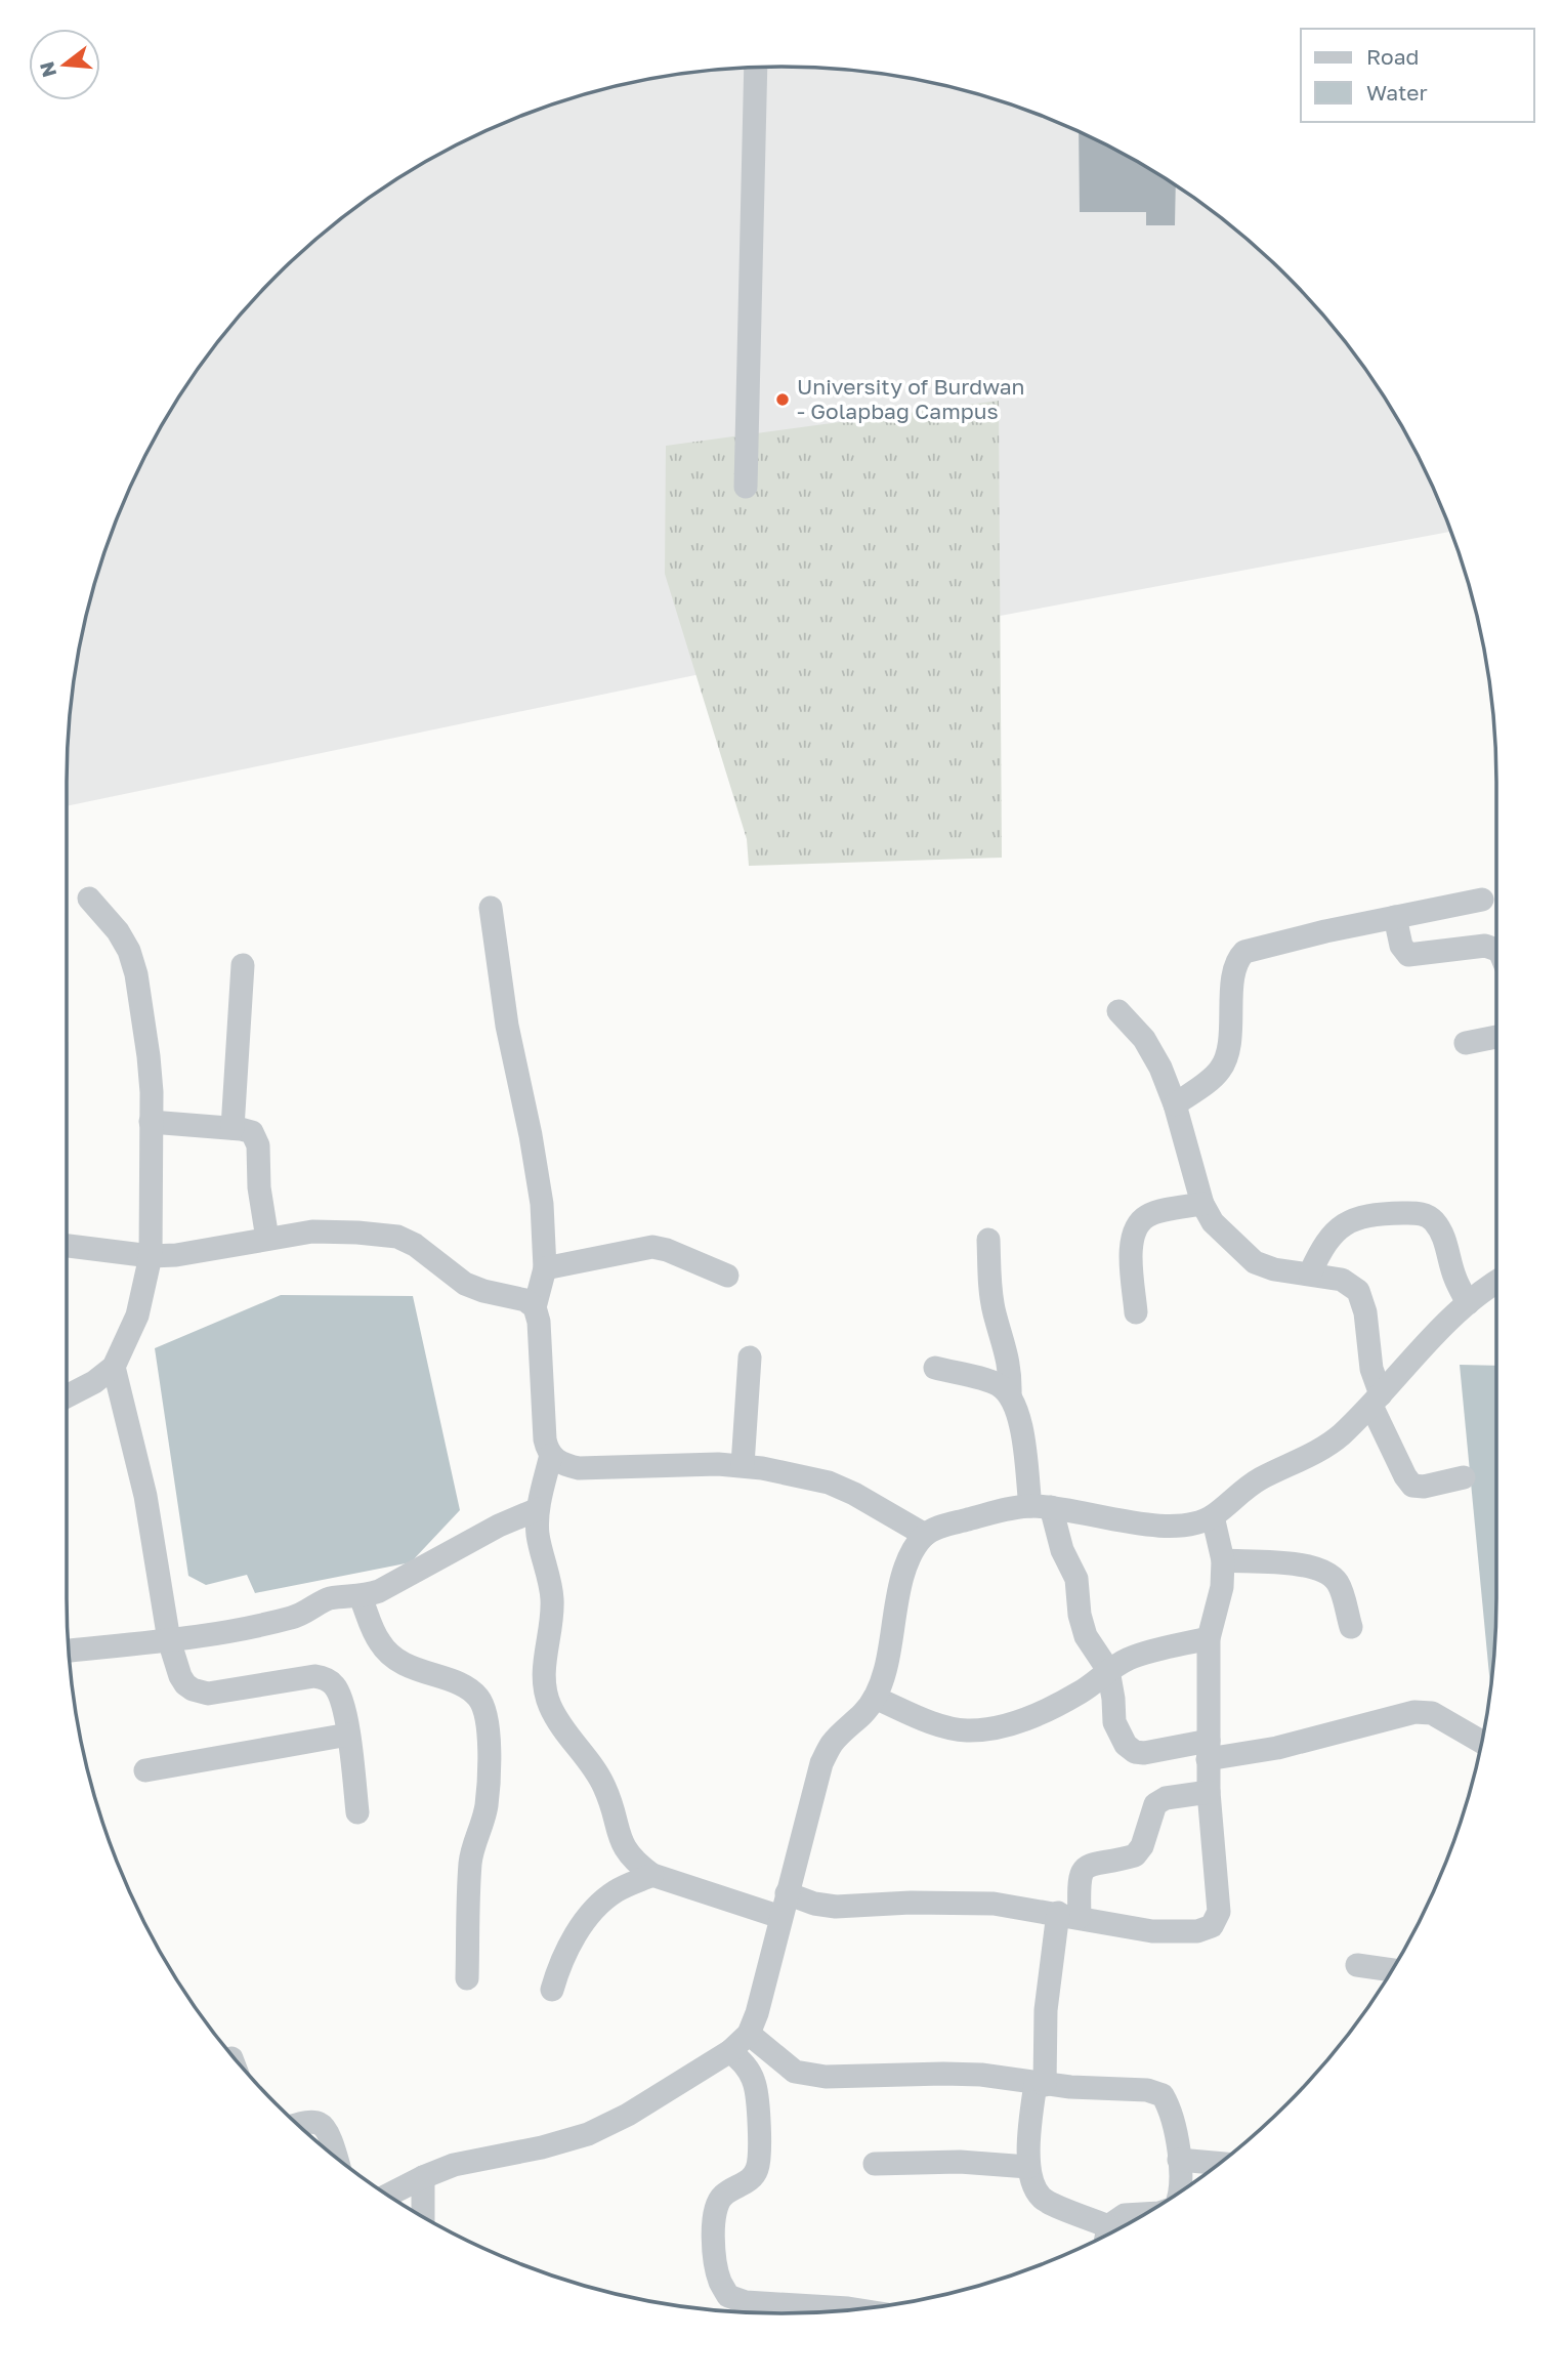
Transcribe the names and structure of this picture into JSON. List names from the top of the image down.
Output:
{
  "places": ["University of Burdwan - Golapbag Campus"],
  "legend": ["Road", "Water"],
  "north": "left"
}
